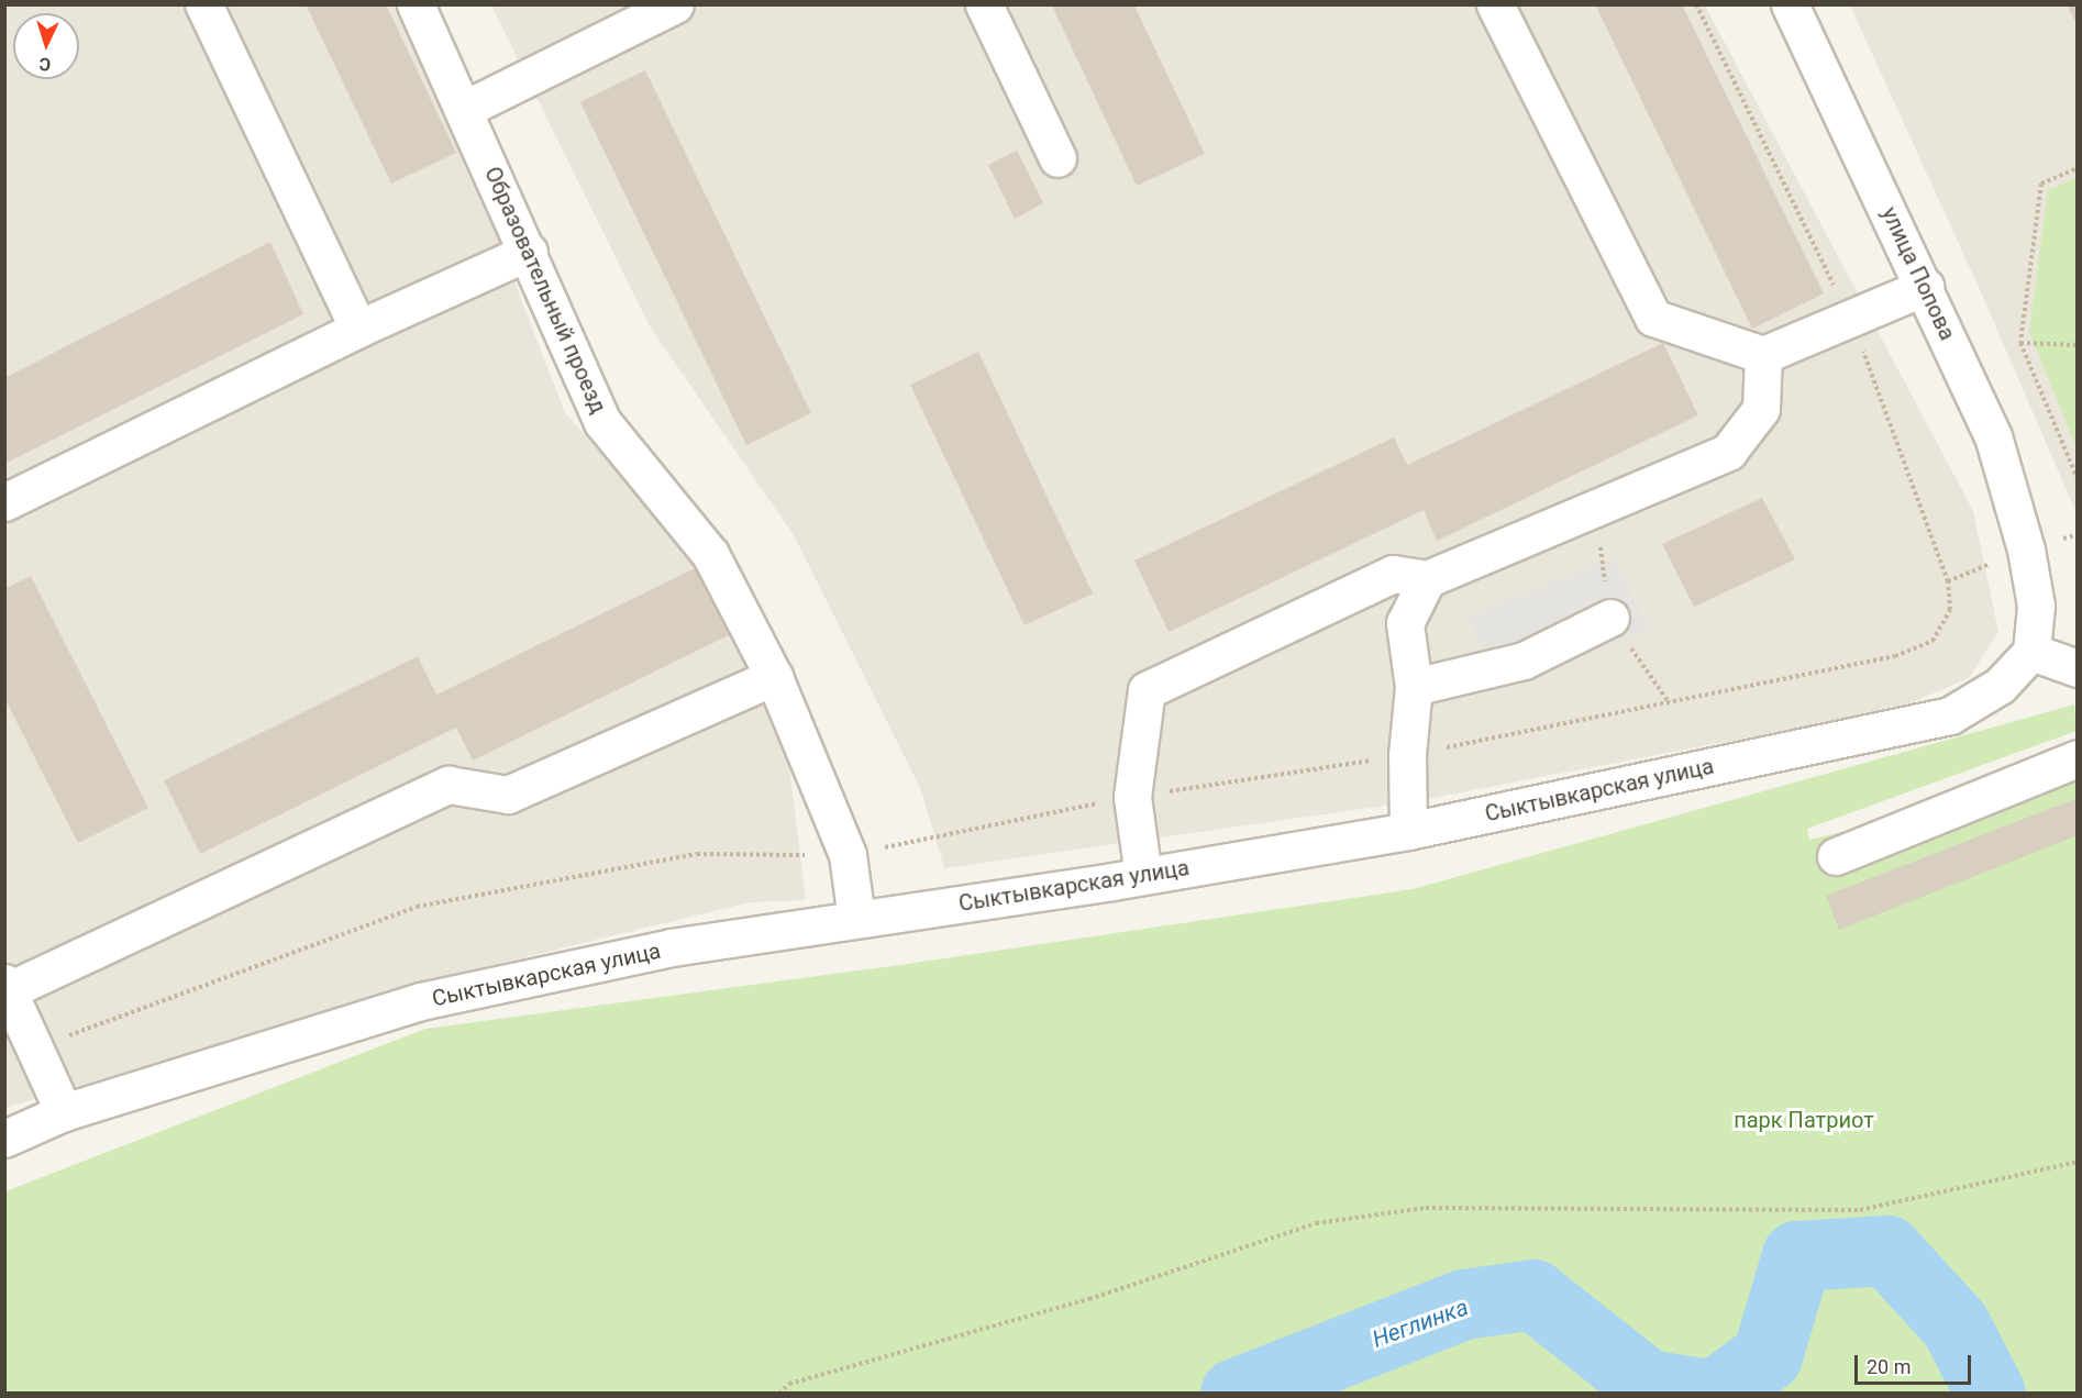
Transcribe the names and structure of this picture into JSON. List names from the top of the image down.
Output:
{
  "streets": {
    "street": ["улица Попова", "Образовательный проезд", "Сыктывкарская улица"]
  },
  "crossings": [
    ["улица Попова", "Сыктывкарская улица"],
    ["Образовательный проезд", "Сыктывкарская улица"]
  ],
  "water": ["Неглинка"],
  "parks": ["парк Патриот"],
  "scale_bar": "20 m",
  "north": "bottom"
}
